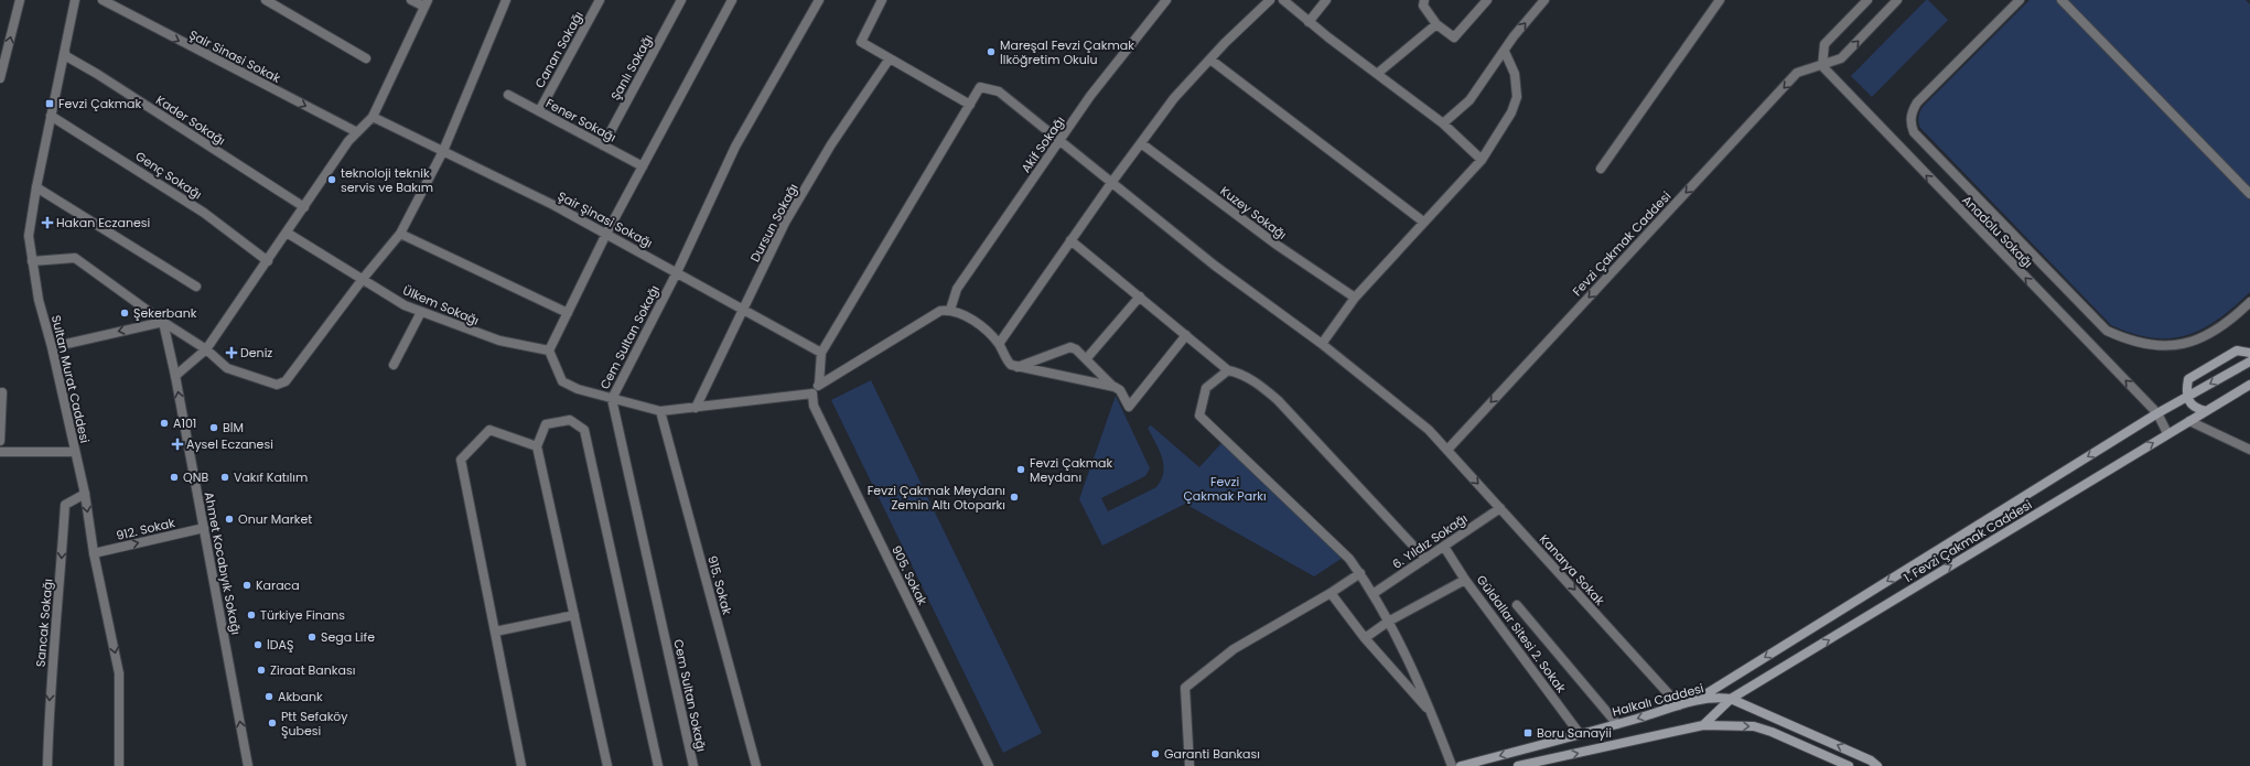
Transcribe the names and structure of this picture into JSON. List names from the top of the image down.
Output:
{
  "streets": {
    "main road": ["1. Fevzi Çakmak Caddesi", "Halkalı Caddesi"],
    "street": [
      "Canan Sokağı",
      "Şair Sinasi Sokak",
      "Şanlı Sokağı",
      "Kader Sokağı",
      "Fener Sokağı",
      "Akif Sokağı",
      "Genç Sokağı",
      "Kuzey Sokağı",
      "Şair Şinasi Sokağı",
      "Dursun Sokağı",
      "Anadolu Sokağı",
      "Fevzi Çakmak Caddesi",
      "Ülkem Sokağı",
      "Cem Sultan Sokağı",
      "Sultan Murat Caddesi",
      "912. Sokak",
      "6. Yıldız Sokağı",
      "Ahmet Kocabıyık Sokağı",
      "Kanarya Sokak",
      "905. Sokak",
      "915. Sokak",
      "Sancak Sokağı",
      "Güldallar Sitesi 2. Sokak"
    ]
  },
  "crossings": [
    ["Canan Sokağı", "Fener Sokağı"],
    ["Şanlı Sokağı", "Fener Sokağı"],
    ["Kader Sokağı", "Sultan Murat Caddesi"],
    ["Akif Sokağı", "Kanarya Sokak"],
    ["Genç Sokağı", "Sultan Murat Caddesi"],
    ["Şair Şinasi Sokağı", "Dursun Sokağı"],
    ["Şair Şinasi Sokağı", "Cem Sultan Sokağı"],
    ["Anadolu Sokağı", "Fevzi Çakmak Caddesi"],
    ["Anadolu Sokağı", "1. Fevzi Çakmak Caddesi"],
    ["Fevzi Çakmak Caddesi", "Kanarya Sokak"],
    ["Sultan Murat Caddesi", "912. Sokak"],
    ["Sultan Murat Caddesi", "Sancak Sokağı"],
    ["912. Sokak", "Ahmet Kocabıyık Sokağı"],
    ["6. Yıldız Sokağı", "Kanarya Sokak"],
    ["6. Yıldız Sokağı", "Güldallar Sitesi 2. Sokak"],
    ["1. Fevzi Çakmak Caddesi", "Halkalı Caddesi"],
    ["Kanarya Sokak", "Halkalı Caddesi"],
    ["Güldallar Sitesi 2. Sokak", "Halkalı Caddesi"]
  ],
  "one_way": [
    "Anadolu Sokağı",
    "Fevzi Çakmak Caddesi",
    "Sultan Murat Caddesi",
    "912. Sokak",
    "Ahmet Kocabıyık Sokağı",
    "Sancak Sokağı"
  ],
  "parks": ["Fevzi Çakmak Parkı"],
  "places": {
    "other": [
      "Mareşal Fevzi Çakmak İlköğretim Okulu",
      "teknoloji teknik servis ve Bakım",
      "Şekerbank",
      "A101",
      "BİM",
      "Fevzi Çakmak Meydanı",
      "QNB",
      "Vakıf Katılım",
      "Fevzi Çakmak Meydanı Zemin Altı Otoparkı",
      "Onur Market",
      "Karaca",
      "Türkiye Finans",
      "Sega Life",
      "İDAŞ",
      "Ziraat Bankası",
      "Akbank",
      "Ptt Sefaköy Şubesi",
      "Garanti Bankası"
    ],
    "transit": ["Fevzi Çakmak", "Boru Sanayii"],
    "health": ["Hakan Eczanesi", "Deniz", "Aysel Eczanesi"]
  }
}
